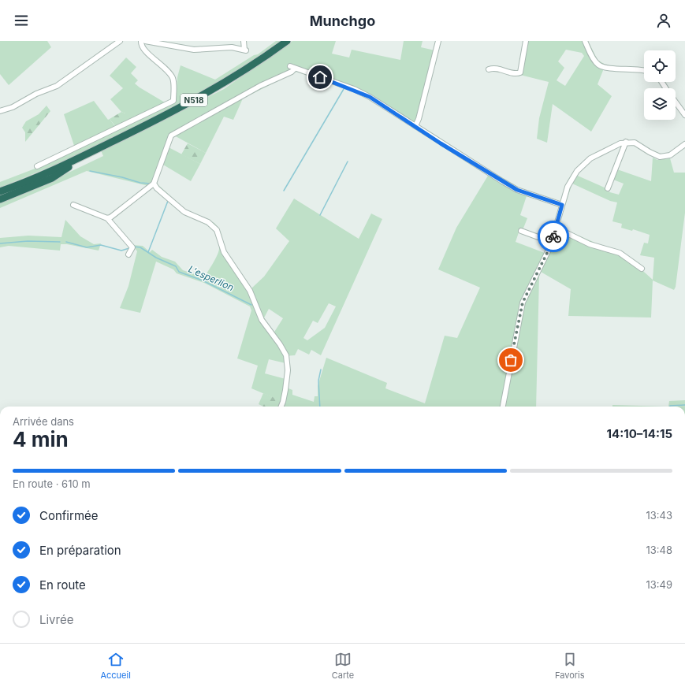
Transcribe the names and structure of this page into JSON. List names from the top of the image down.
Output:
{
  "streets": {
    "highway": ["N518"]
  },
  "water": ["L'esperlion"],
  "page": {
    "header": "Munchgo",
    "heading": ["4 min", "Arrivée dans", "14:10–14:15"],
    "bar": "En route · 610 m",
    "list": [
      ["Confirmée", "13:43"],
      ["En préparation", "13:48"],
      ["En route", "13:49"],
      "Livrée"
    ],
    "tabs": ["Accueil", "Carte", "Favoris"]
  }
}
